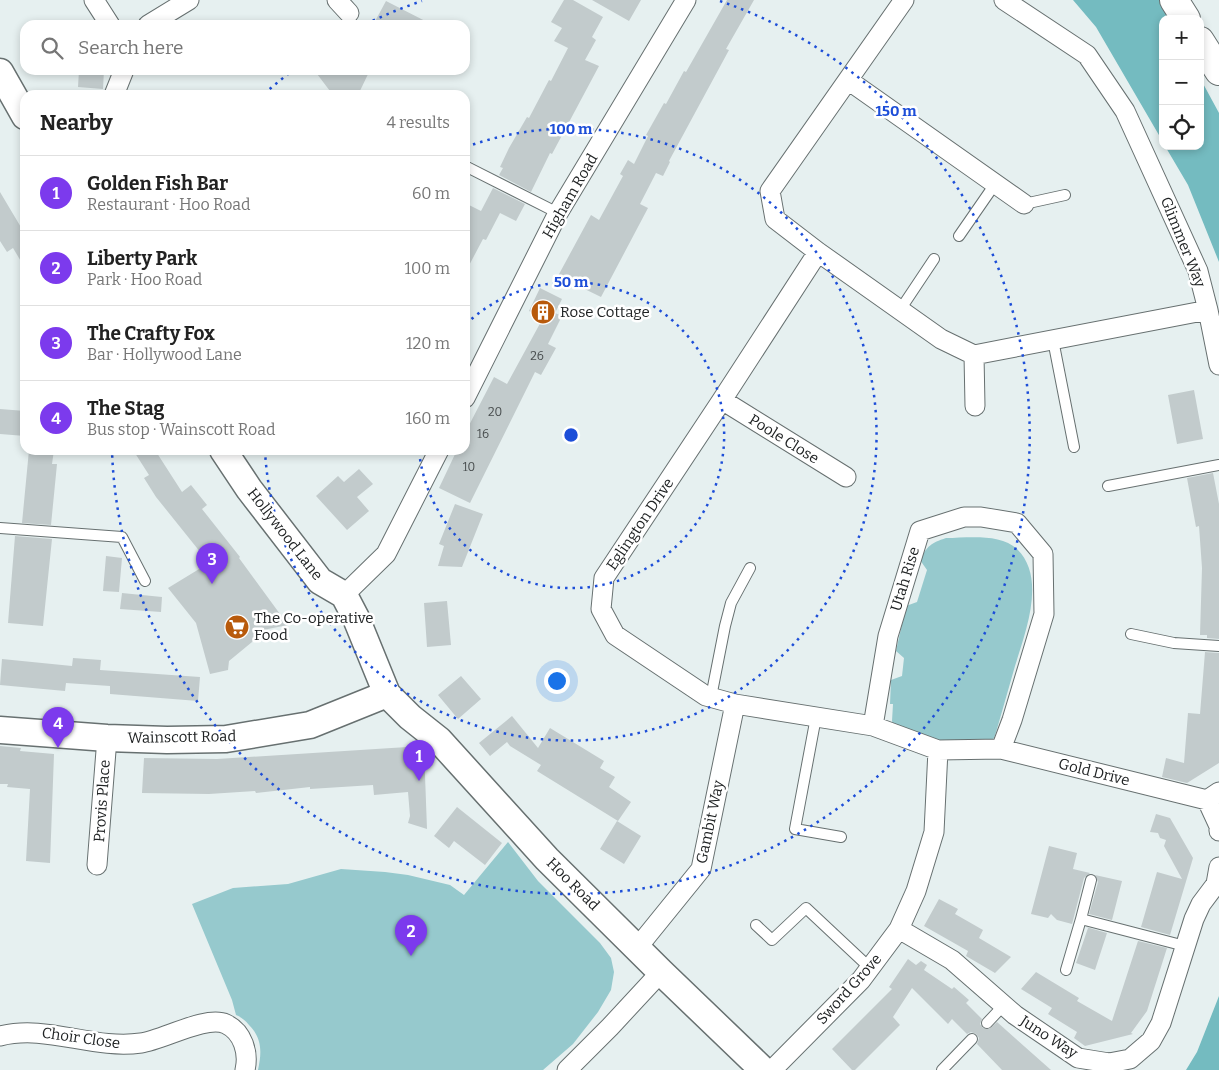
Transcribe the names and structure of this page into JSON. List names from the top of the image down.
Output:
{
  "streets": {
    "main road": ["Hollywood Lane", "Wainscott Road", "Hoo Road"],
    "street": [
      "Higham Road",
      "Glimmer Way",
      "Poole Close",
      "Eglington Drive",
      "Utah Rise",
      "Gold Drive",
      "Provis Place",
      "Gambit Way",
      "Sword Grove",
      "Juno Way",
      "Choir Close"
    ]
  },
  "crossings": [
    ["Poole Close", "Eglington Drive"],
    ["Eglington Drive", "Utah Rise"],
    ["Eglington Drive", "Gold Drive"],
    ["Eglington Drive", "Gambit Way"],
    ["Eglington Drive", "Sword Grove"],
    ["Utah Rise", "Gold Drive"],
    ["Wainscott Road", "Provis Place"],
    ["Wainscott Road", "Hoo Road"],
    ["Gold Drive", "Sword Grove"],
    ["Gambit Way", "Hoo Road"],
    ["Sword Grove", "Juno Way"]
  ],
  "places": {
    "building": ["Rose Cottage"],
    "supermarket": ["The Co-operative Food"]
  },
  "house_numbers": [
    "26",
    "20",
    "16",
    "10"
  ],
  "page": {
    "map_buttons": ["+", "−"],
    "search": "Search here",
    "heading": ["Nearby", "4 results"],
    "list": [
      {
        "mark": "1",
        "name": "Golden Fish Bar",
        "note": "Restaurant · Hoo Road",
        "value": "60 m"
      },
      {
        "mark": "2",
        "name": "Liberty Park",
        "note": "Park · Hoo Road",
        "value": "100 m"
      },
      {
        "mark": "3",
        "name": "The Crafty Fox",
        "note": "Bar · Hollywood Lane",
        "value": "120 m"
      },
      {
        "mark": "4",
        "name": "The Stag",
        "note": "Bus stop · Wainscott Road",
        "value": "160 m"
      }
    ],
    "pins": [
      "3",
      "4",
      "1",
      "2"
    ]
  },
  "rings": ["150 m", "100 m", "50 m"]
}
